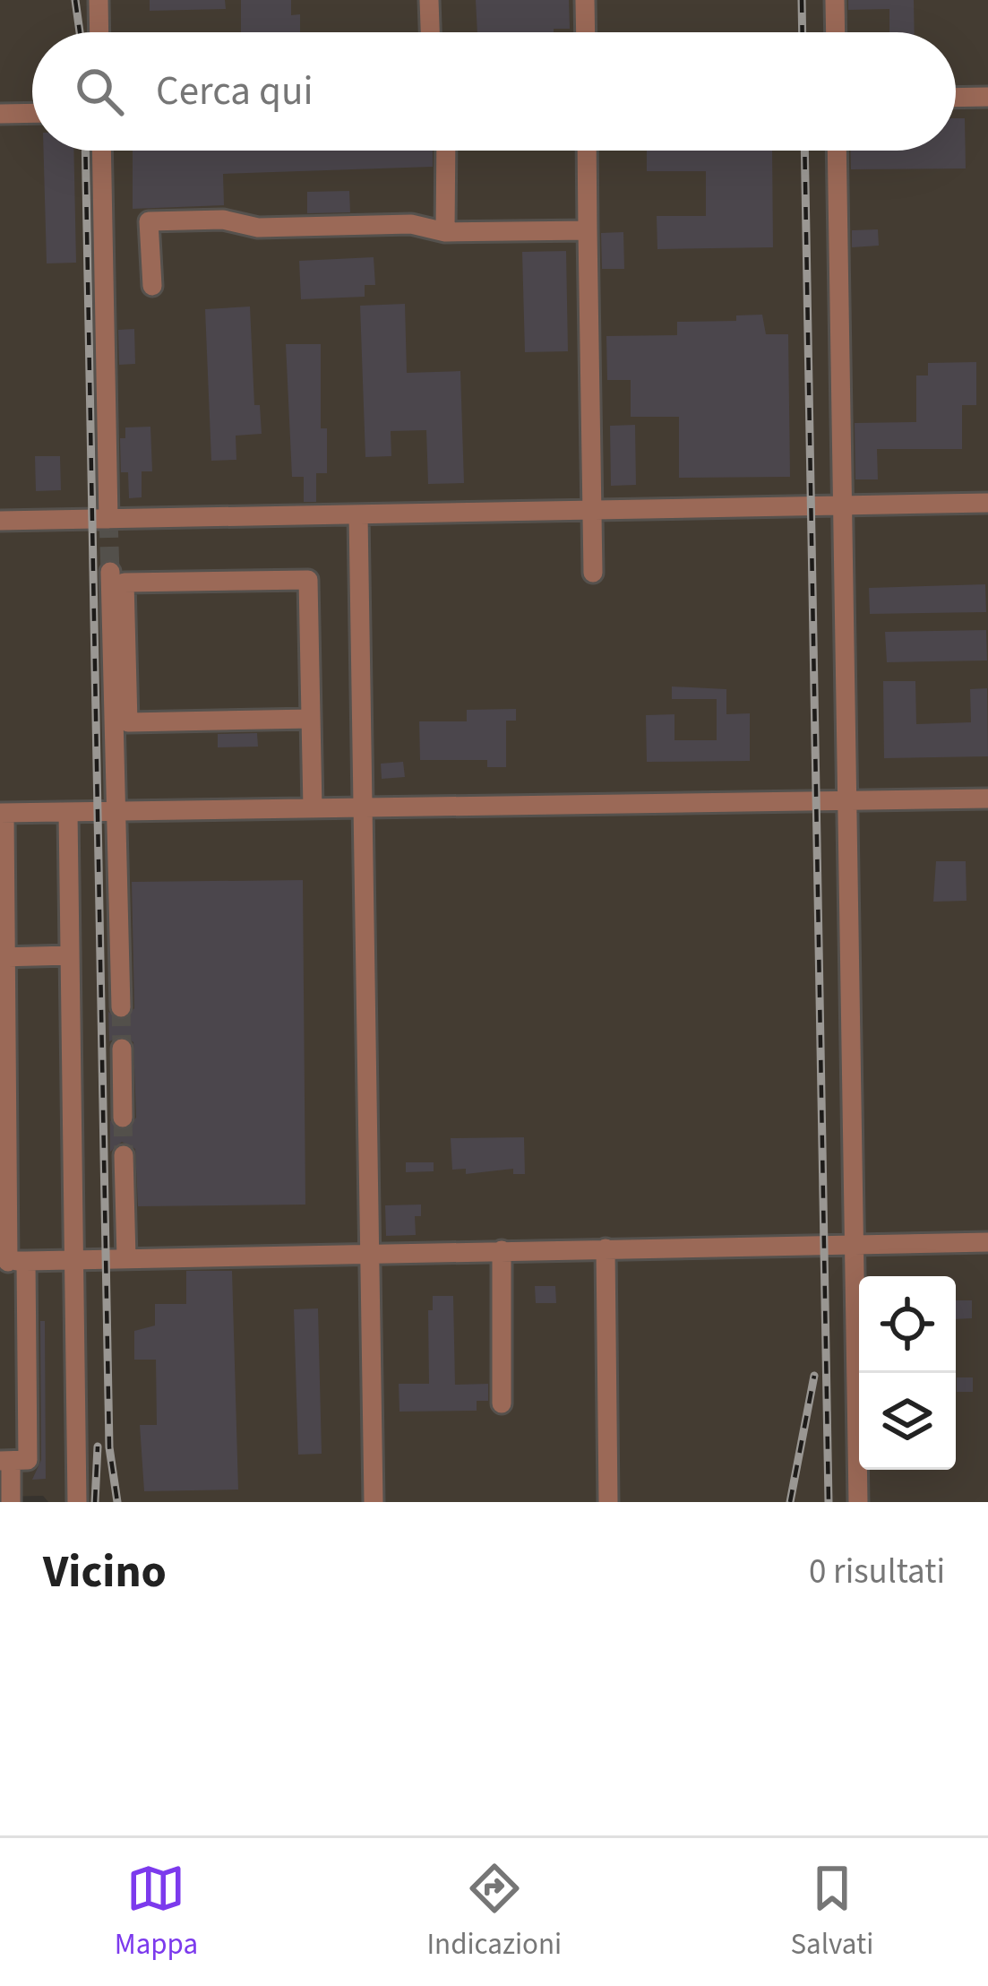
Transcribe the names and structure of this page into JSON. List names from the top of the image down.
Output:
{
  "page": {
    "search": "Cerca qui",
    "heading": ["Vicino", "0 risultati"],
    "nav": ["Mappa", "Indicazioni", "Salvati"]
  }
}
